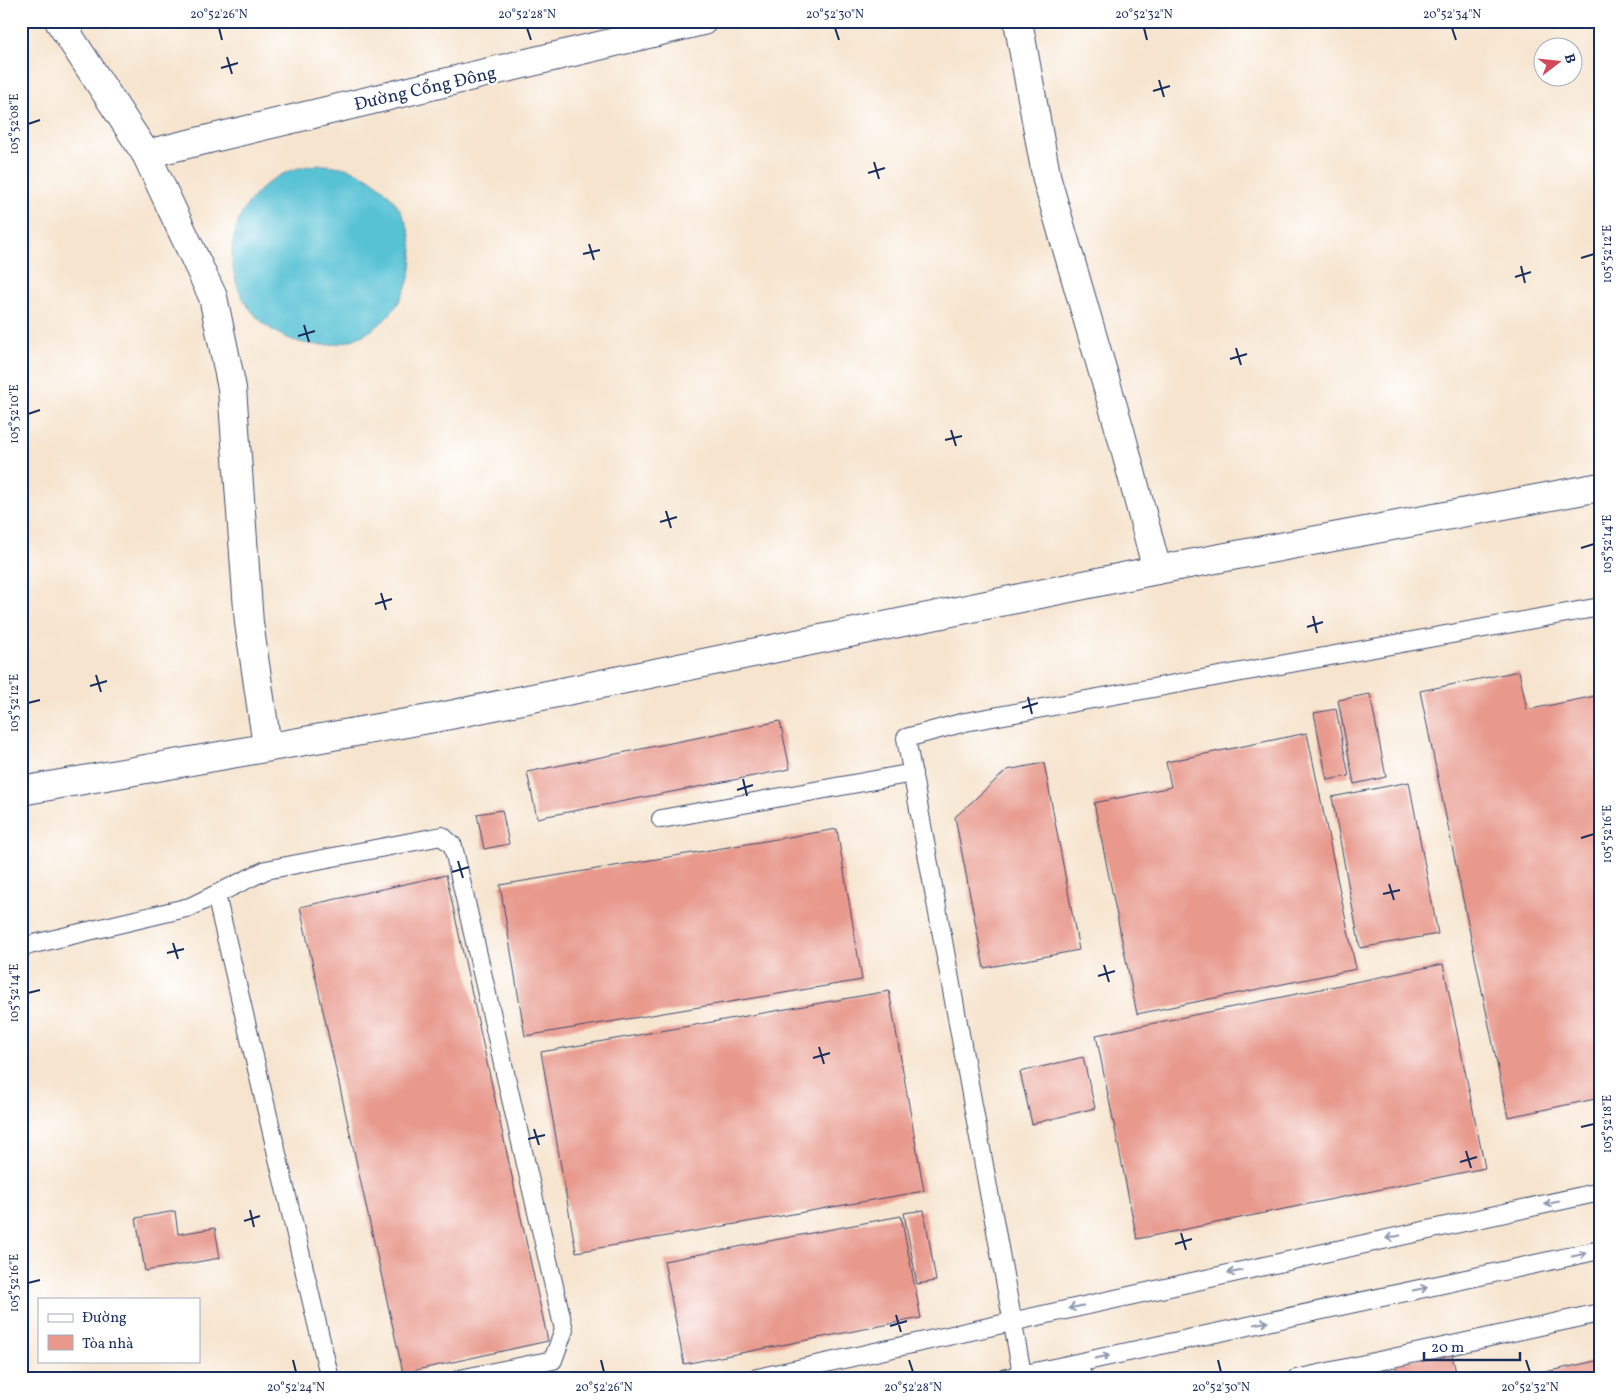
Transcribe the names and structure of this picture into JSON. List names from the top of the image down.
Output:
{
  "streets": {
    "street": ["Đường Cổng Đông"]
  },
  "legend": ["Đường", "Tòa nhà"],
  "scale_bar": "20 m",
  "north": "right",
  "coordinates": [
    "20°52'26\"N",
    "20°52'28\"N",
    "20°52'30\"N",
    "20°52'32\"N",
    "20°52'34\"N",
    "105°52'08\"E",
    "105°52'12\"E",
    "105°52'10\"E",
    "105°52'14\"E",
    "105°52'16\"E",
    "105°52'18\"E",
    "20°52'24\"N"
  ]
}
